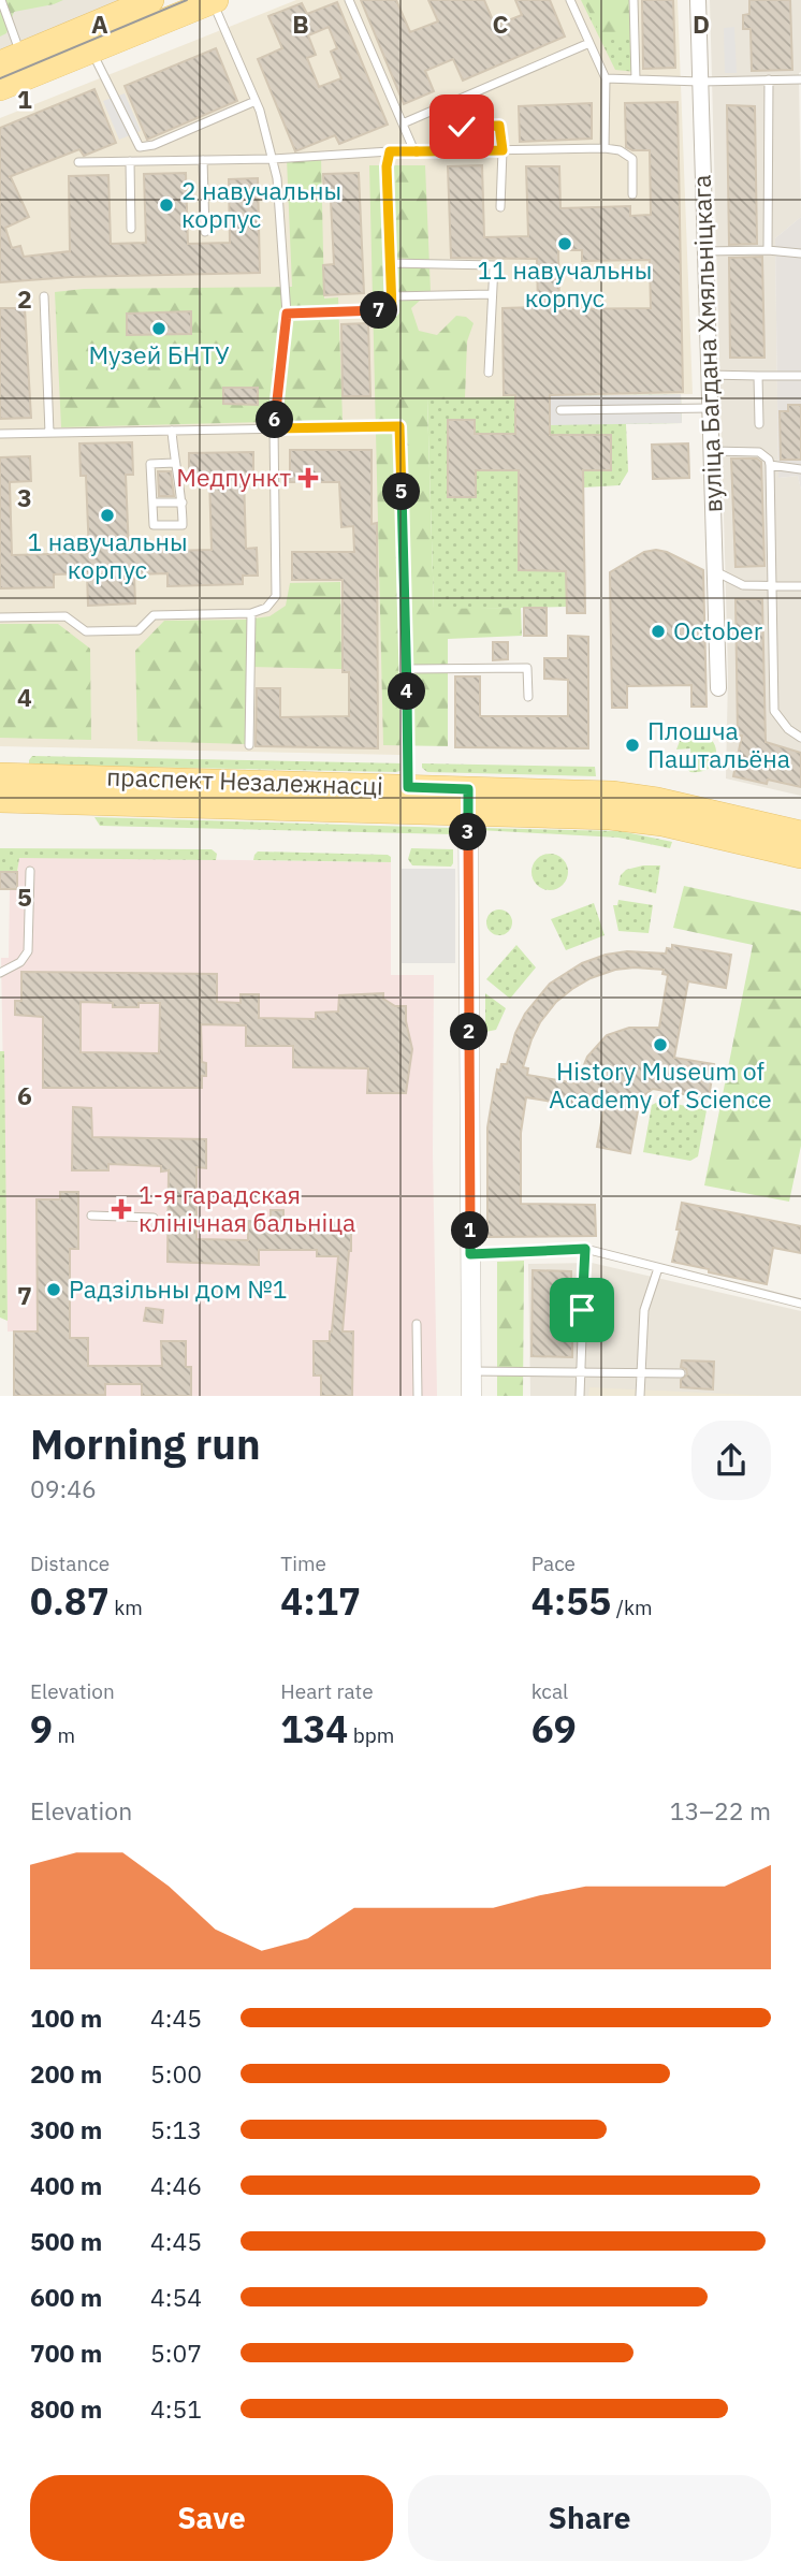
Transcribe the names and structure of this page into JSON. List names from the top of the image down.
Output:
{
  "streets": {
    "main road": ["праспект Незалежнасці"],
    "street": ["вуліца Багдана Хмяльніцкага"]
  },
  "places": {
    "other": [
      "2 навучальны корпус",
      "11 навучальны корпус",
      "Музей БНТУ",
      "1 навучальны корпус",
      "October",
      "Плошча Паштальёна",
      "History Museum of Academy of Science",
      "Радзільны дом №1"
    ],
    "health": ["Медпункт", "1-я гарадская клінічная бальніца"]
  },
  "page": {
    "pins": [
      "7",
      "6",
      "5",
      "4",
      "3",
      "2",
      "1"
    ],
    "heading": ["Morning run", "09:46"],
    "stats": [
      ["Distance", "0.87 km"],
      ["Time", "4:17"],
      ["Pace", "4:55 /km"],
      ["Elevation", "9 m"],
      ["Heart rate", "134 bpm"],
      ["kcal", "69"]
    ],
    "chart": ["Elevation", "13–22 m"],
    "list": [
      {
        "name": "100 m",
        "note": "4:45"
      },
      {
        "name": "200 m",
        "note": "5:00"
      },
      {
        "name": "300 m",
        "note": "5:13"
      },
      {
        "name": "400 m",
        "note": "4:46"
      },
      {
        "name": "500 m",
        "note": "4:45"
      },
      {
        "name": "600 m",
        "note": "4:54"
      },
      {
        "name": "700 m",
        "note": "5:07"
      },
      {
        "name": "800 m",
        "note": "4:51"
      }
    ],
    "buttons": ["Save", "Share"]
  },
  "grid": {
    "columns": [
      "A",
      "B",
      "C",
      "D"
    ],
    "rows": [
      "1",
      "2",
      "3",
      "4",
      "5",
      "6",
      "7"
    ]
  }
}
